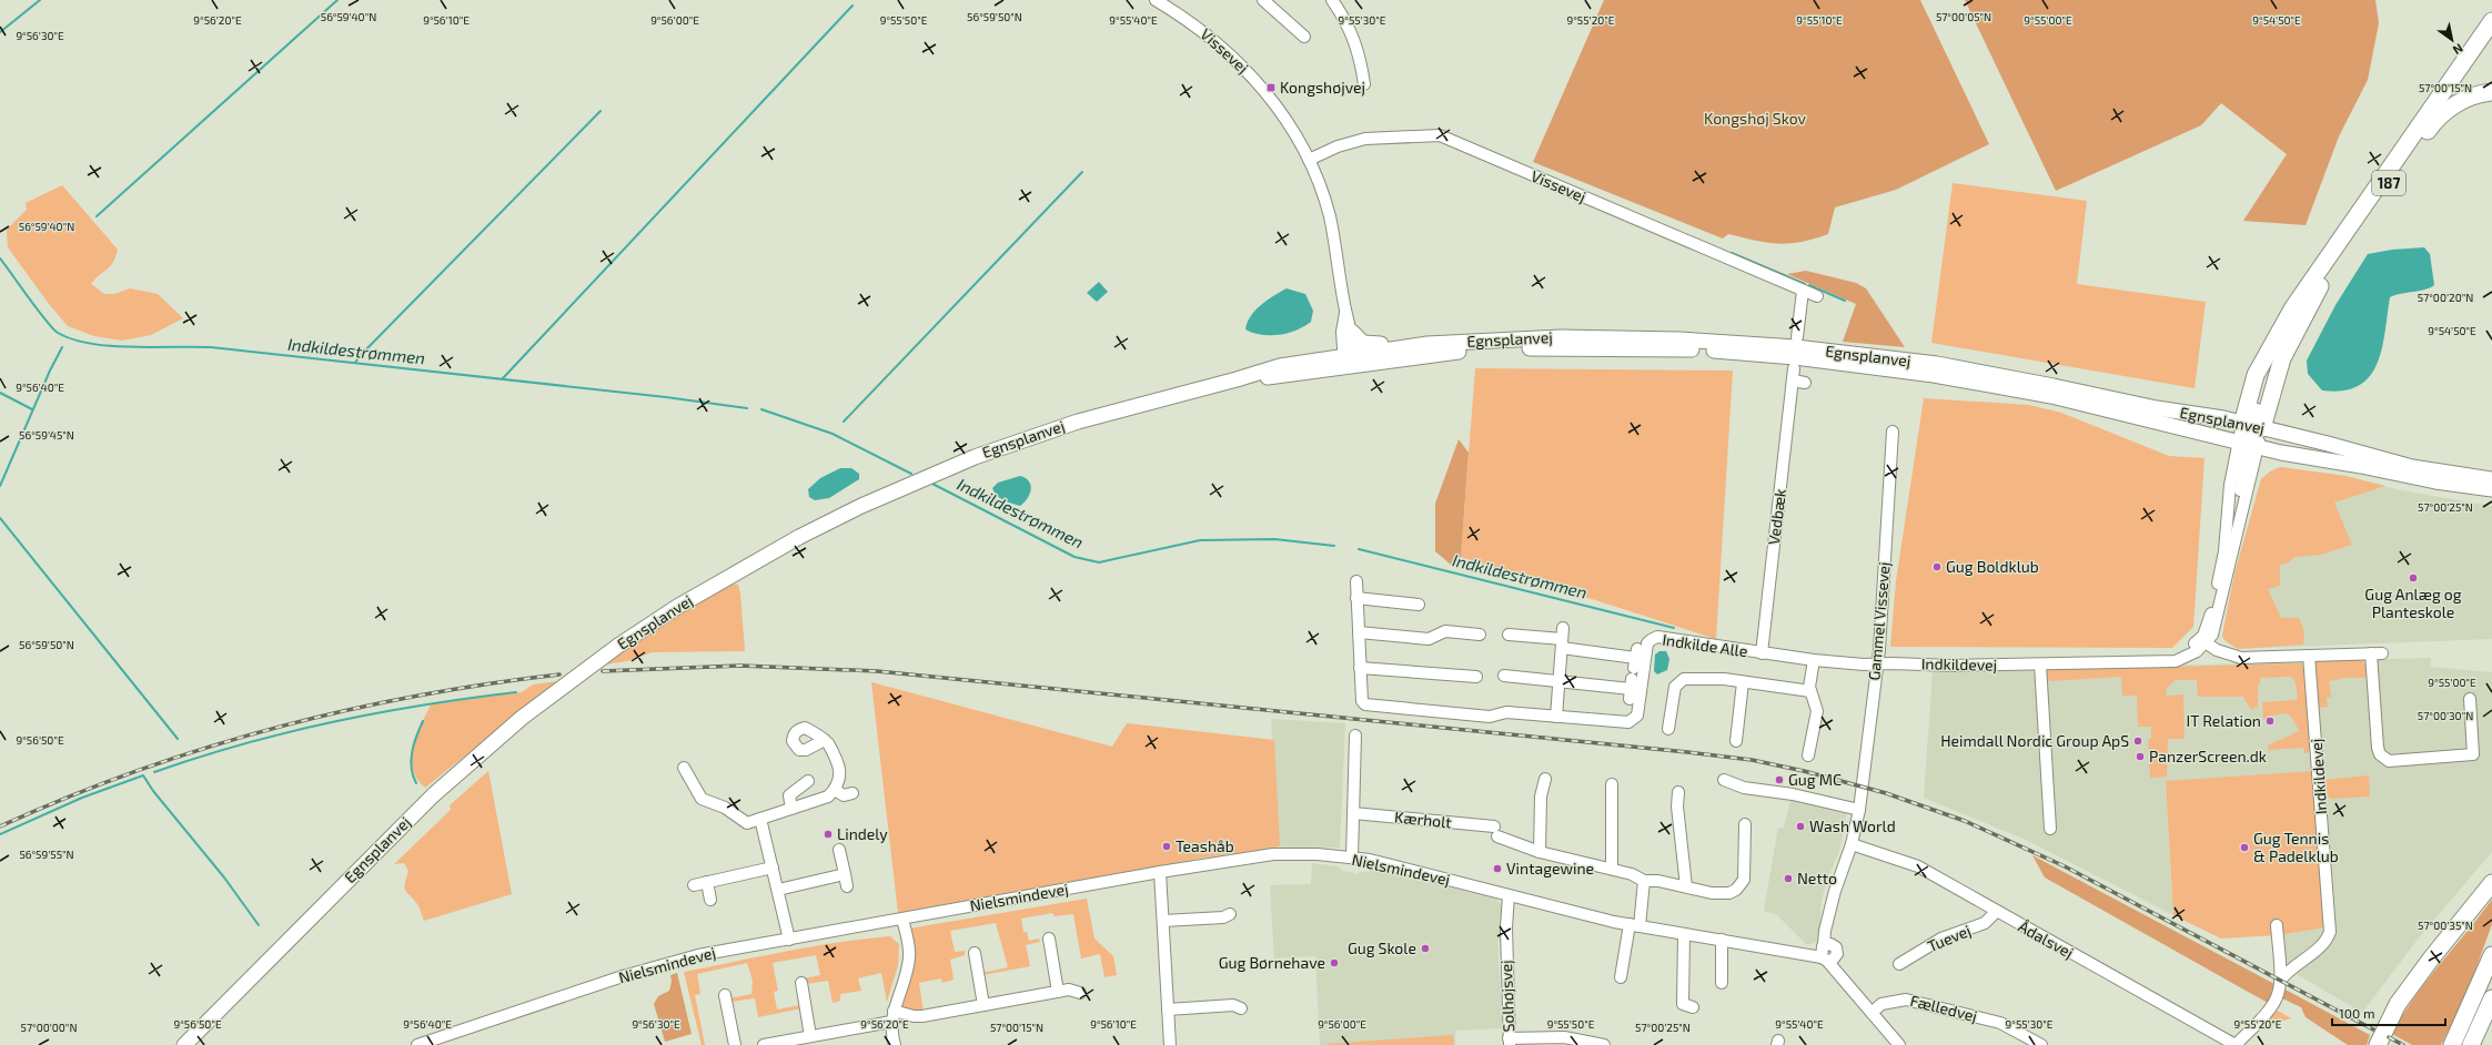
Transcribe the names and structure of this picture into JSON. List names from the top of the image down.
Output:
{
  "streets": {
    "highway": ["187"],
    "main road": ["Egnsplanvej"],
    "street": [
      "Vissevej",
      "Vedbæk",
      "Gammel Vissevej",
      "Indkilde Alle",
      "Indkildevej",
      "Kærholt",
      "Nielsmindevej",
      "Tuevej",
      "Ådalsvej",
      "Solhøjsvej",
      "Fælledvej"
    ]
  },
  "crossings": [
    ["Vissevej", "Egnsplanvej"],
    ["187", "Egnsplanvej"],
    ["187", "Indkildevej"],
    ["Egnsplanvej", "Indkildevej"],
    ["Vedbæk", "Indkilde Alle"],
    ["Gammel Vissevej", "Indkilde Alle"],
    ["Gammel Vissevej", "Indkildevej"],
    ["Gammel Vissevej", "Nielsmindevej"],
    ["Gammel Vissevej", "Ådalsvej"],
    ["Gammel Vissevej", "Fælledvej"],
    ["Indkilde Alle", "Indkildevej"],
    ["Nielsmindevej", "Solhøjsvej"],
    ["Tuevej", "Ådalsvej"]
  ],
  "water": ["Indkildestrømmen"],
  "parks": ["Kongshøj Skov"],
  "places": {
    "transit": ["Kongshøjvej"],
    "other": [
      "Gug Boldklub",
      "Gug Anlæg og Planteskole",
      "IT Relation",
      "Heimdall Nordic Group ApS",
      "PanzerScreen.dk",
      "Gug MC",
      "Wash World",
      "Lindely",
      "Teashåb",
      "Gug Tennis & Padelklub",
      "Vintagewine",
      "Netto",
      "Gug Skole",
      "Gug Børnehave"
    ]
  },
  "scale_bar": "100 m",
  "north": "bottom right",
  "coordinates": [
    "56°59'40\"N",
    "56°59'50\"N",
    "57°00'05\"N",
    "9°56'20\"E",
    "9°56'10\"E",
    "9°56'00\"E",
    "9°55'50\"E",
    "9°55'40\"E",
    "9°55'30\"E",
    "9°55'20\"E",
    "9°55'00\"E",
    "9°54'50\"E",
    "9°55'10\"E",
    "9°56'30\"E",
    "57°00'15\"N",
    "57°00'20\"N",
    "9°56'40\"E",
    "56°59'45\"N",
    "57°00'25\"N",
    "57°00'30\"N",
    "9°56'50\"E",
    "56°59'55\"N",
    "57°00'35\"N",
    "57°00'00\"N"
  ]
}
